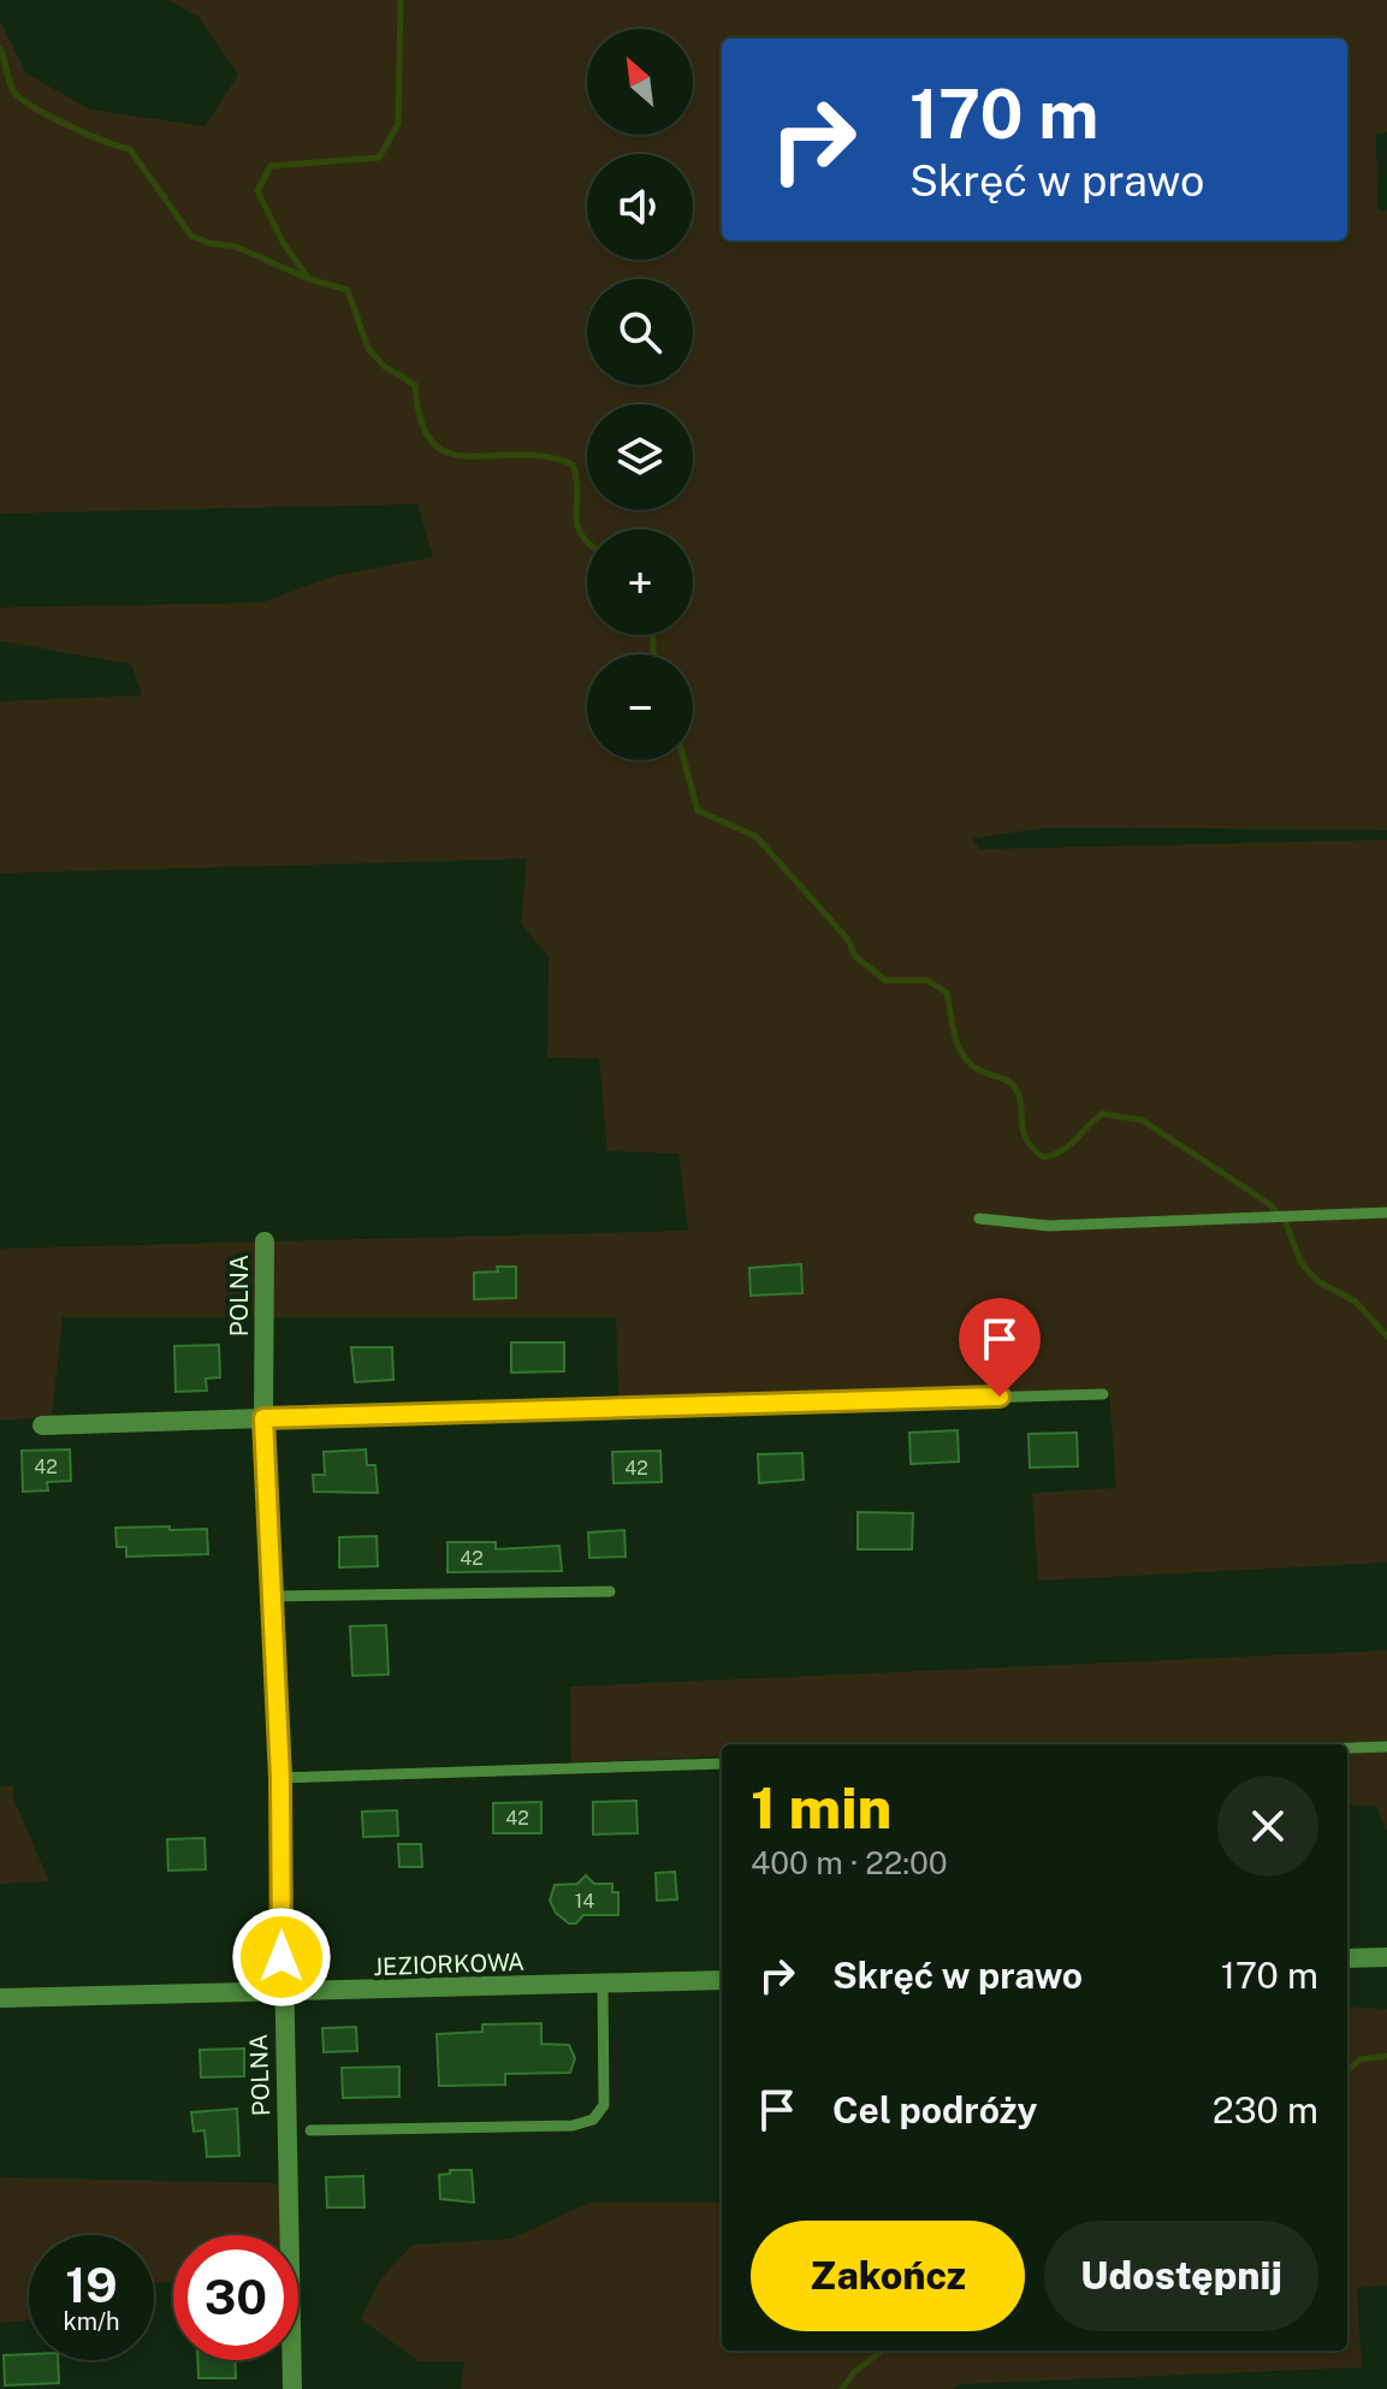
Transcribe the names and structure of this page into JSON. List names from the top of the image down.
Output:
{
  "streets": {
    "street": ["POLNA", "JEZIORKOWA"]
  },
  "crossings": [
    ["POLNA", "JEZIORKOWA"]
  ],
  "house_numbers": [
    "42",
    "42",
    "42",
    "42",
    "14"
  ],
  "north": "top left",
  "page": {
    "map_buttons": ["+", "−"],
    "turn": ["170 m", "Skręć w prawo"],
    "heading": ["1 min", "400 m · 22:00"],
    "list": [
      {
        "name": "Skręć w prawo",
        "value": "170 m"
      },
      {
        "name": "Cel podróży",
        "value": "230 m"
      }
    ],
    "buttons": ["Zakończ", "Udostępnij"],
    "speed": "19 km/h",
    "limit": "30"
  }
}
